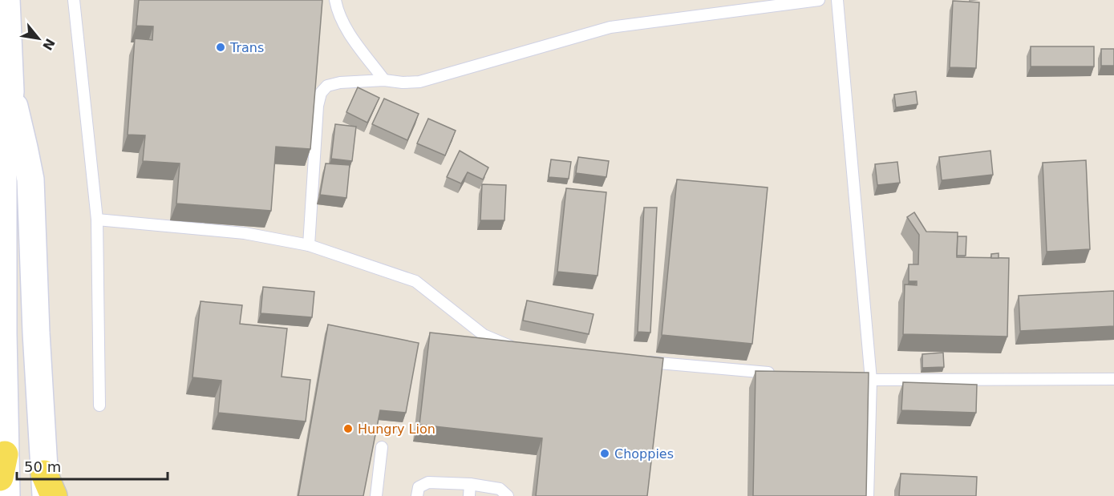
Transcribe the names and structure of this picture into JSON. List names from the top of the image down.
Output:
{
  "places": ["Trans", "Hungry Lion", "Choppies"],
  "scale_bar": "50 m",
  "north": "bottom right"
}
